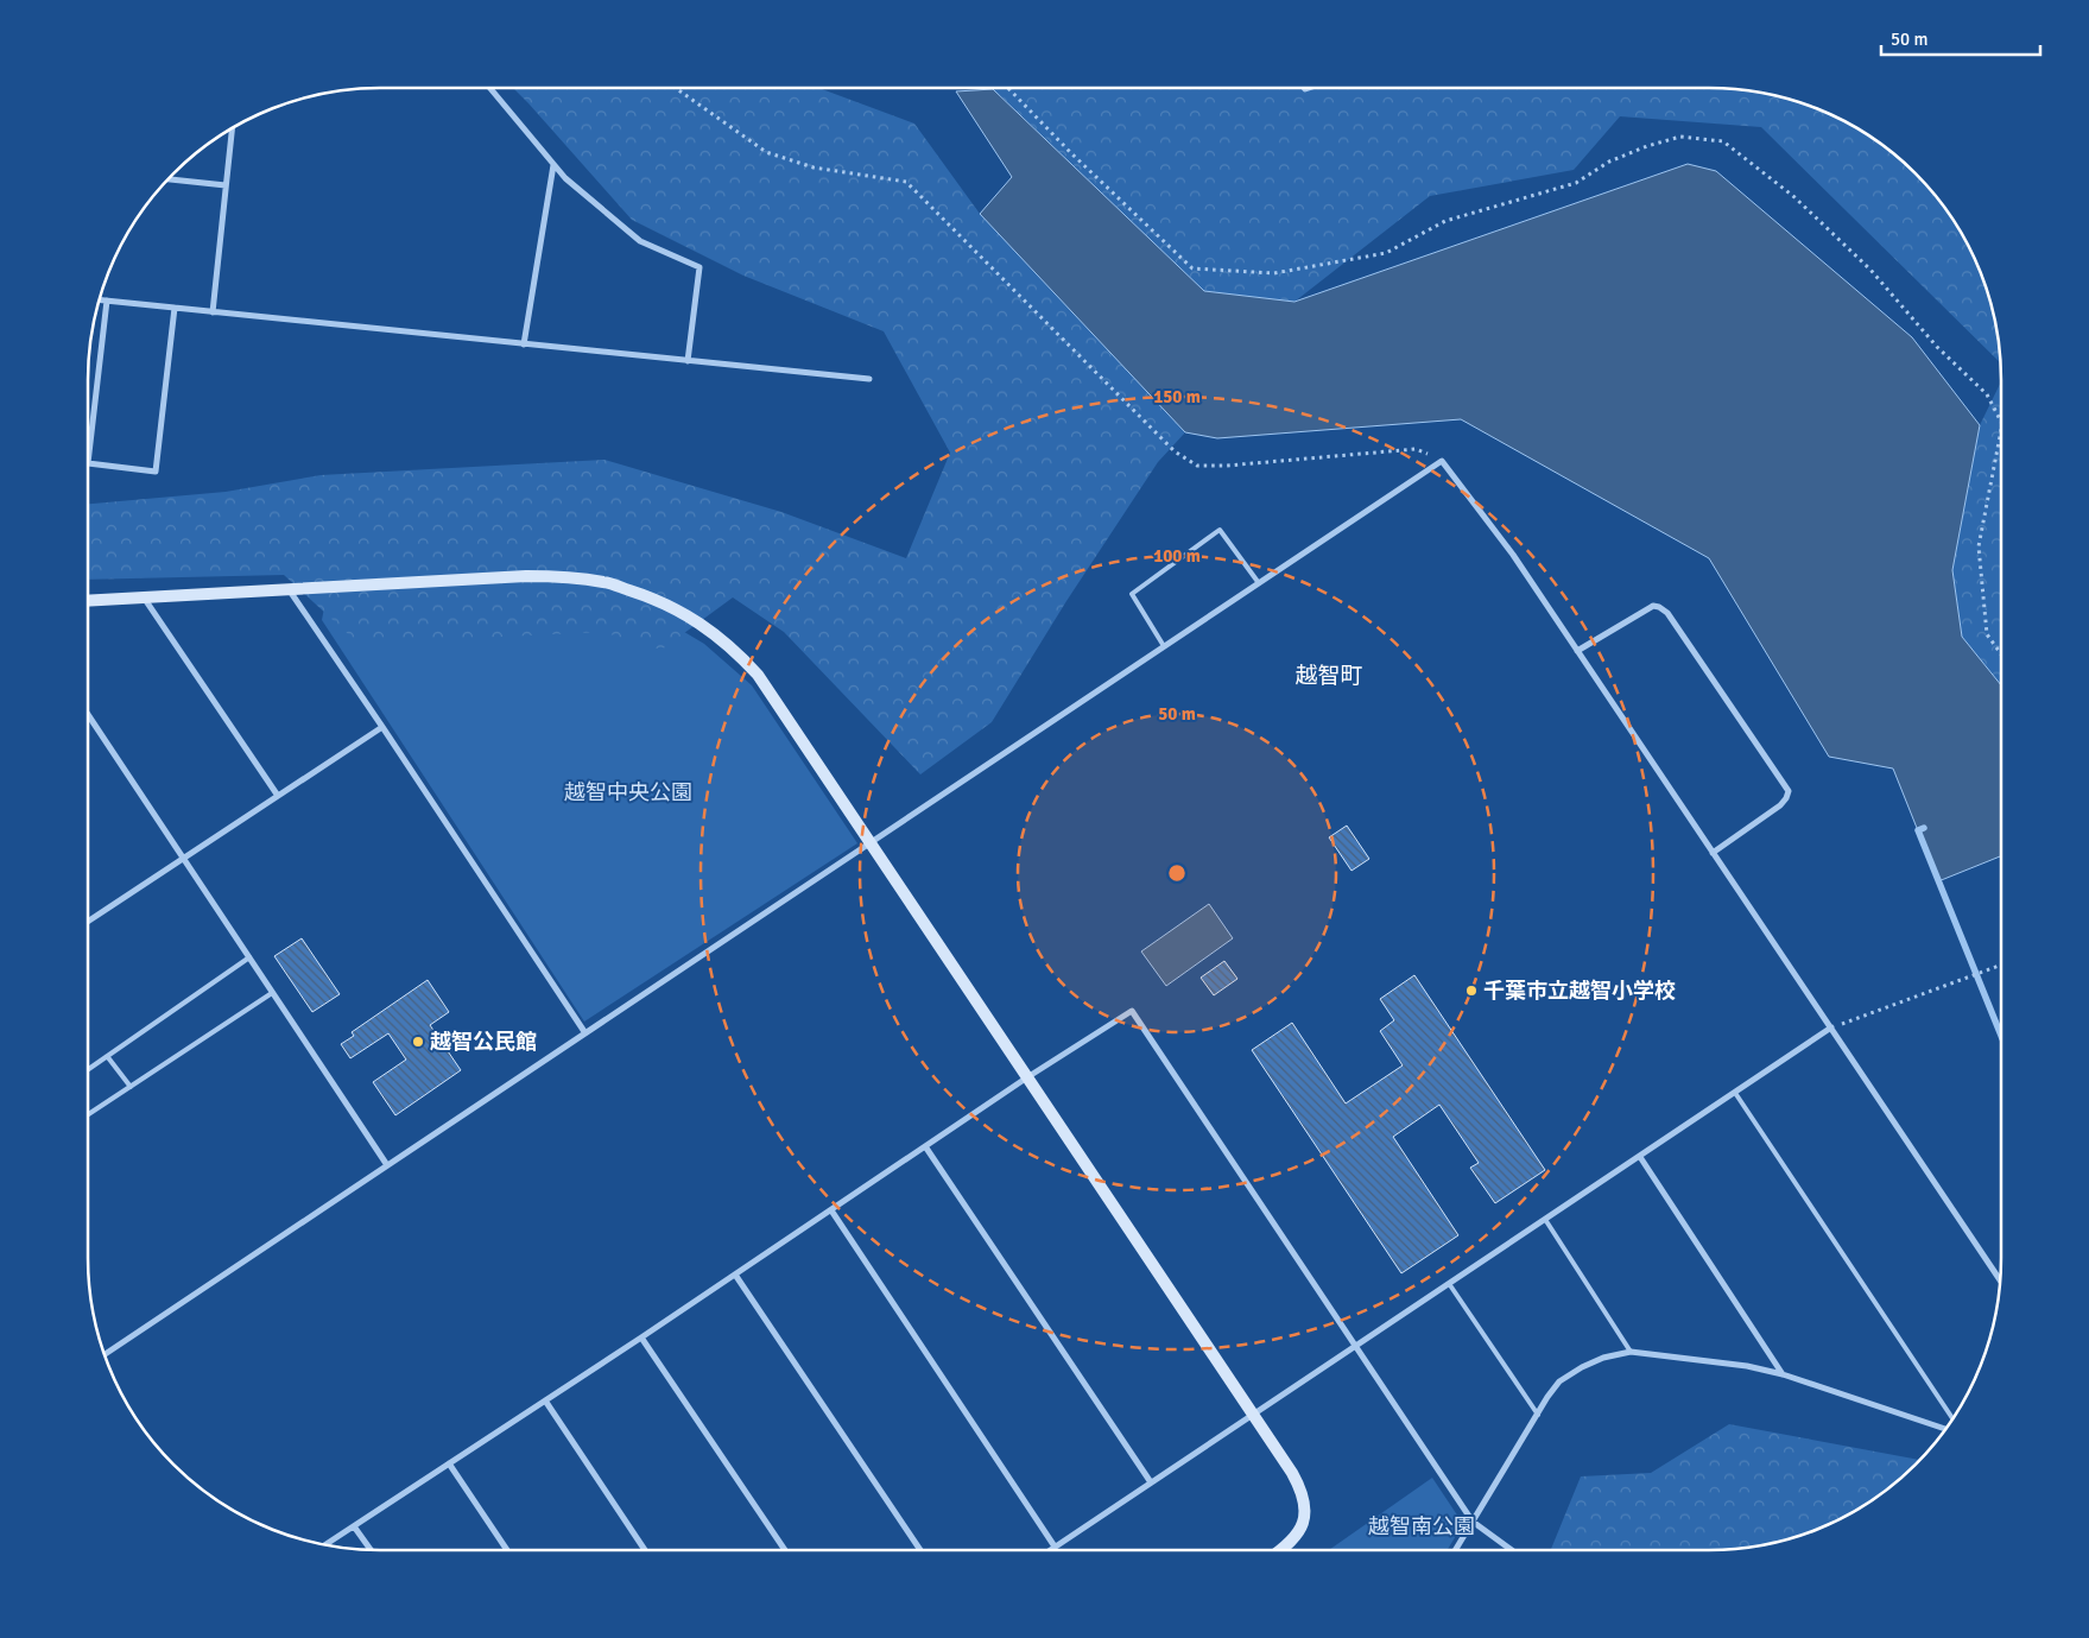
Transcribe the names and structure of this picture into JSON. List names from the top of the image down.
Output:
{
  "districts": ["越智町"],
  "parks": ["越智中央公園", "越智南公園"],
  "places": ["千葉市立越智小学校", "越智公民館"],
  "scale_bar": "50 m",
  "rings": ["150 m", "100 m", "50 m"]
}
